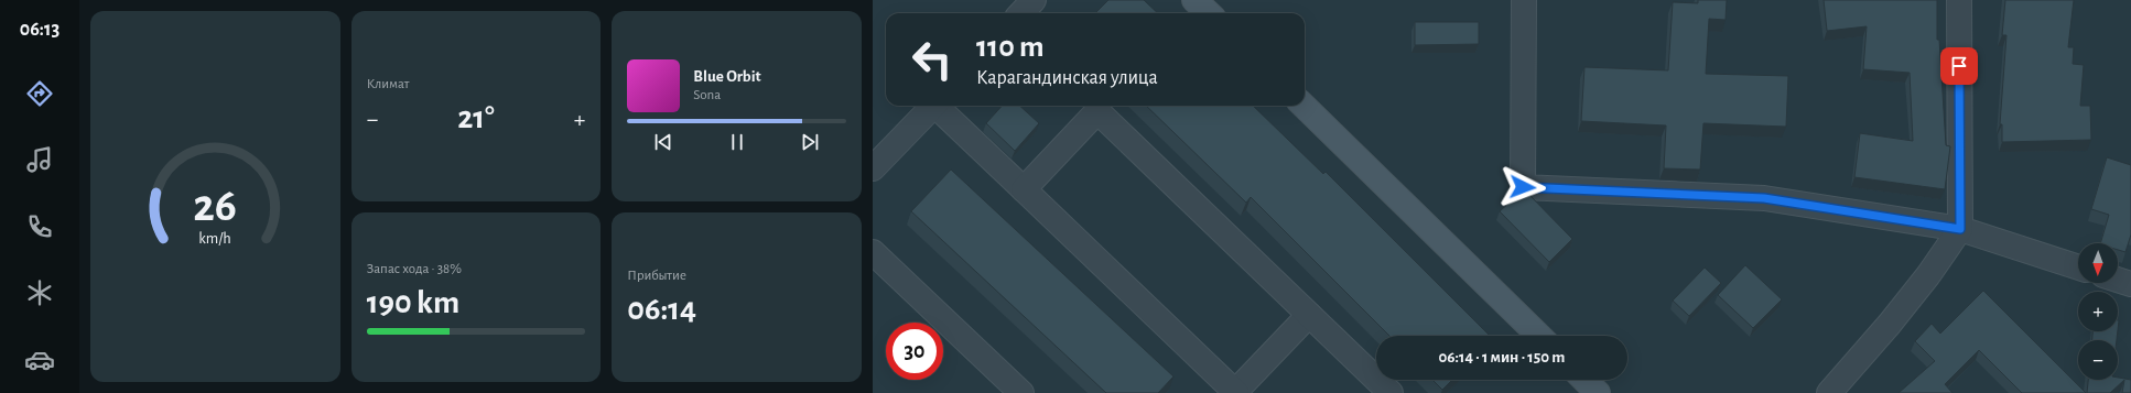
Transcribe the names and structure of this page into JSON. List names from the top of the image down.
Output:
{
  "north": "bottom",
  "page": {
    "tabs": "06:13",
    "tile": [
      "Климат",
      ["Запас хода · 38%", "190 km"],
      ["Прибытие", "06:14"]
    ],
    "turn": ["110 m", "Карагандинская улица"],
    "song": ["Blue Orbit", "Sona"],
    "heat": ["−", "21°", "+"],
    "map_buttons": ["+", "−"],
    "limit": "30",
    "trip": "06:14 · 1 мин · 150 m",
    "gauge": ["26", "km/h"]
  }
}
